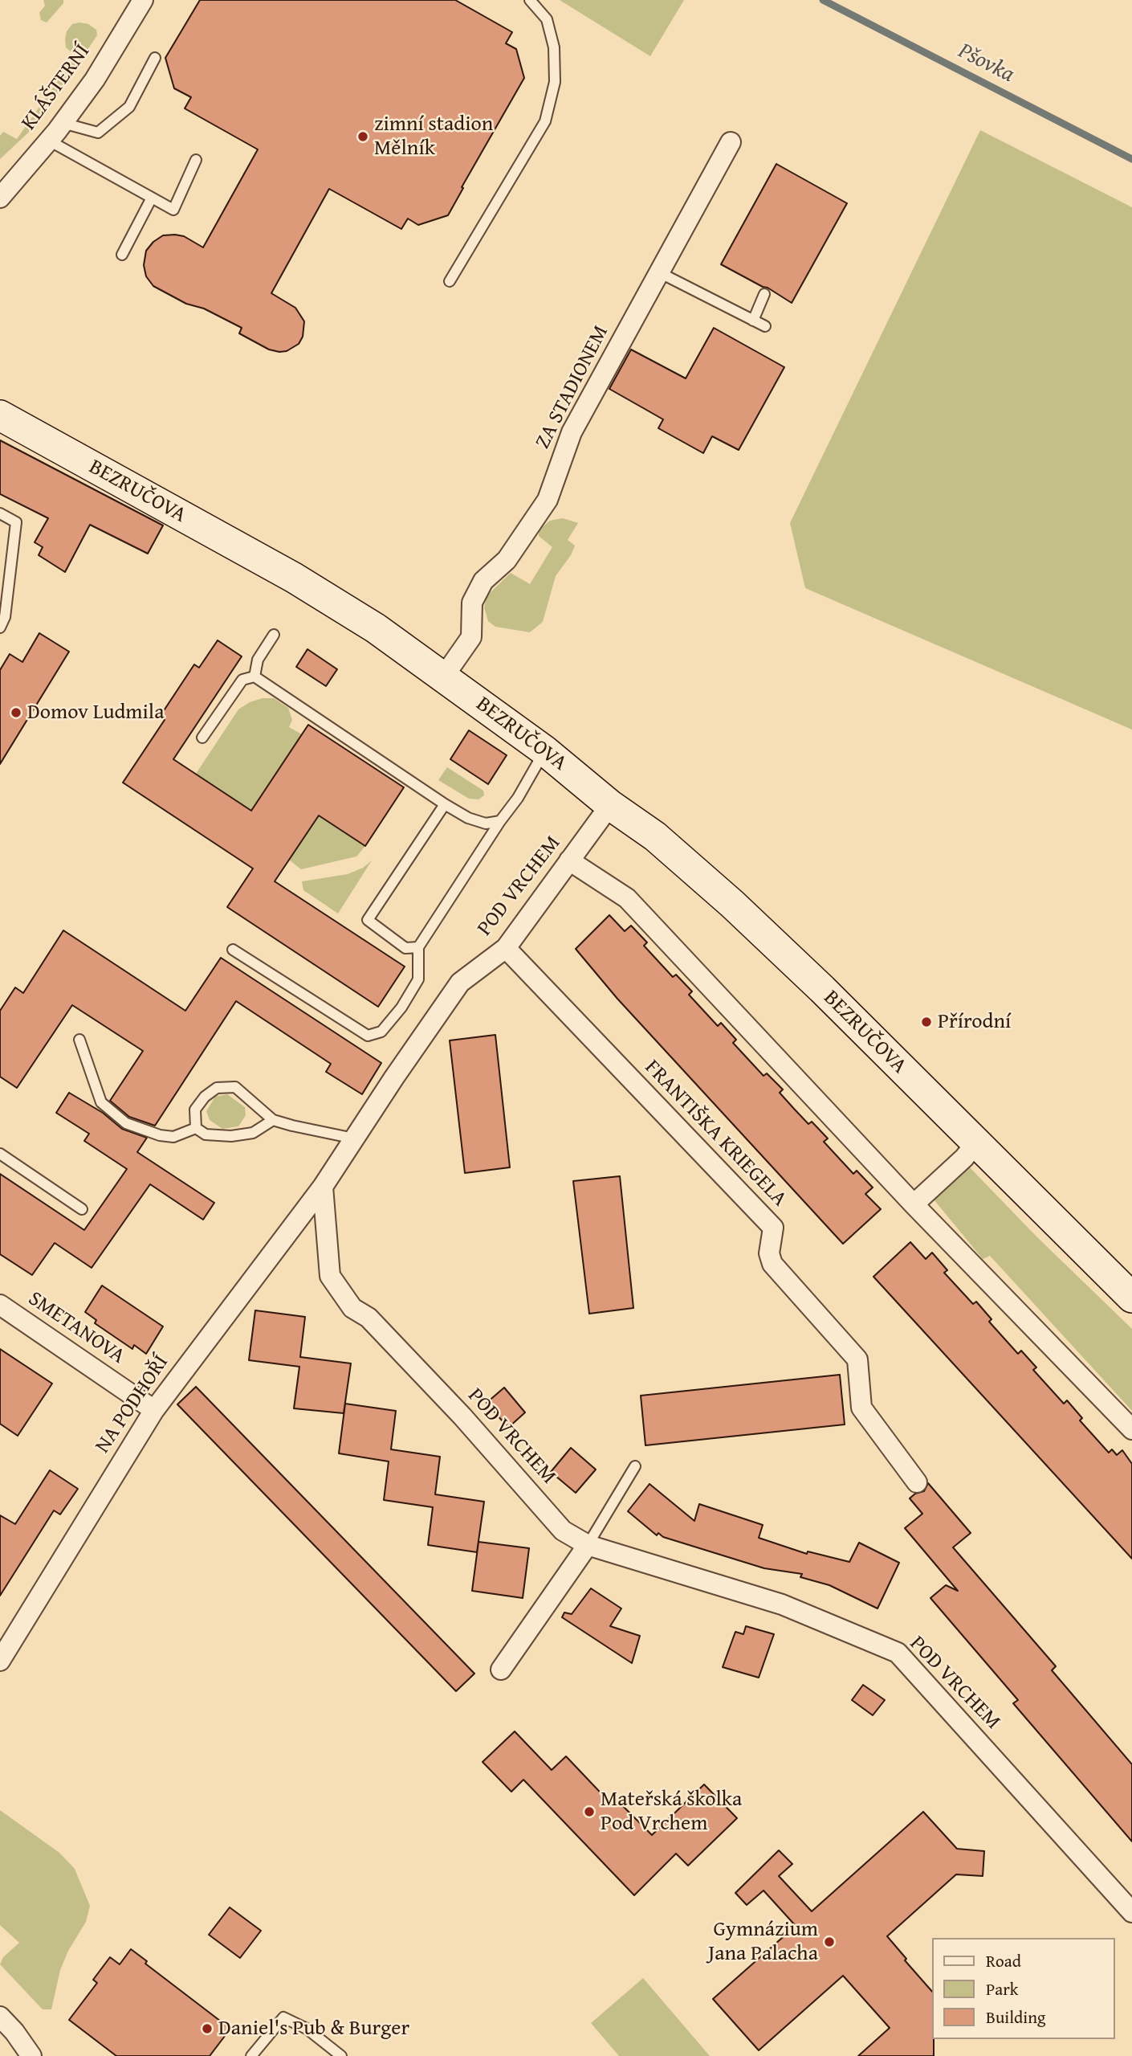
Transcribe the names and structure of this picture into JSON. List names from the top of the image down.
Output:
{
  "streets": {
    "street": [
      "KLÁŠTERNÍ",
      "ZA STADIONEM",
      "BEZRUČOVA",
      "POD VRCHEM",
      "FRANTIŠKA KRIEGELA",
      "SMETANOVA",
      "NA PODHOŘÍ"
    ]
  },
  "crossings": [
    ["ZA STADIONEM", "BEZRUČOVA"],
    ["BEZRUČOVA", "POD VRCHEM"],
    ["POD VRCHEM", "FRANTIŠKA KRIEGELA"],
    ["POD VRCHEM", "NA PODHOŘÍ"],
    ["SMETANOVA", "NA PODHOŘÍ"]
  ],
  "water": ["Pšovka"],
  "places": [
    "zimní stadion Mělník",
    "Domov Ludmila",
    "Přírodní",
    "Mateřská školka Pod Vrchem",
    "Gymnázium Jana Palacha",
    "Daniel's Pub & Burger"
  ],
  "legend": ["Road", "Park", "Building"]
}
